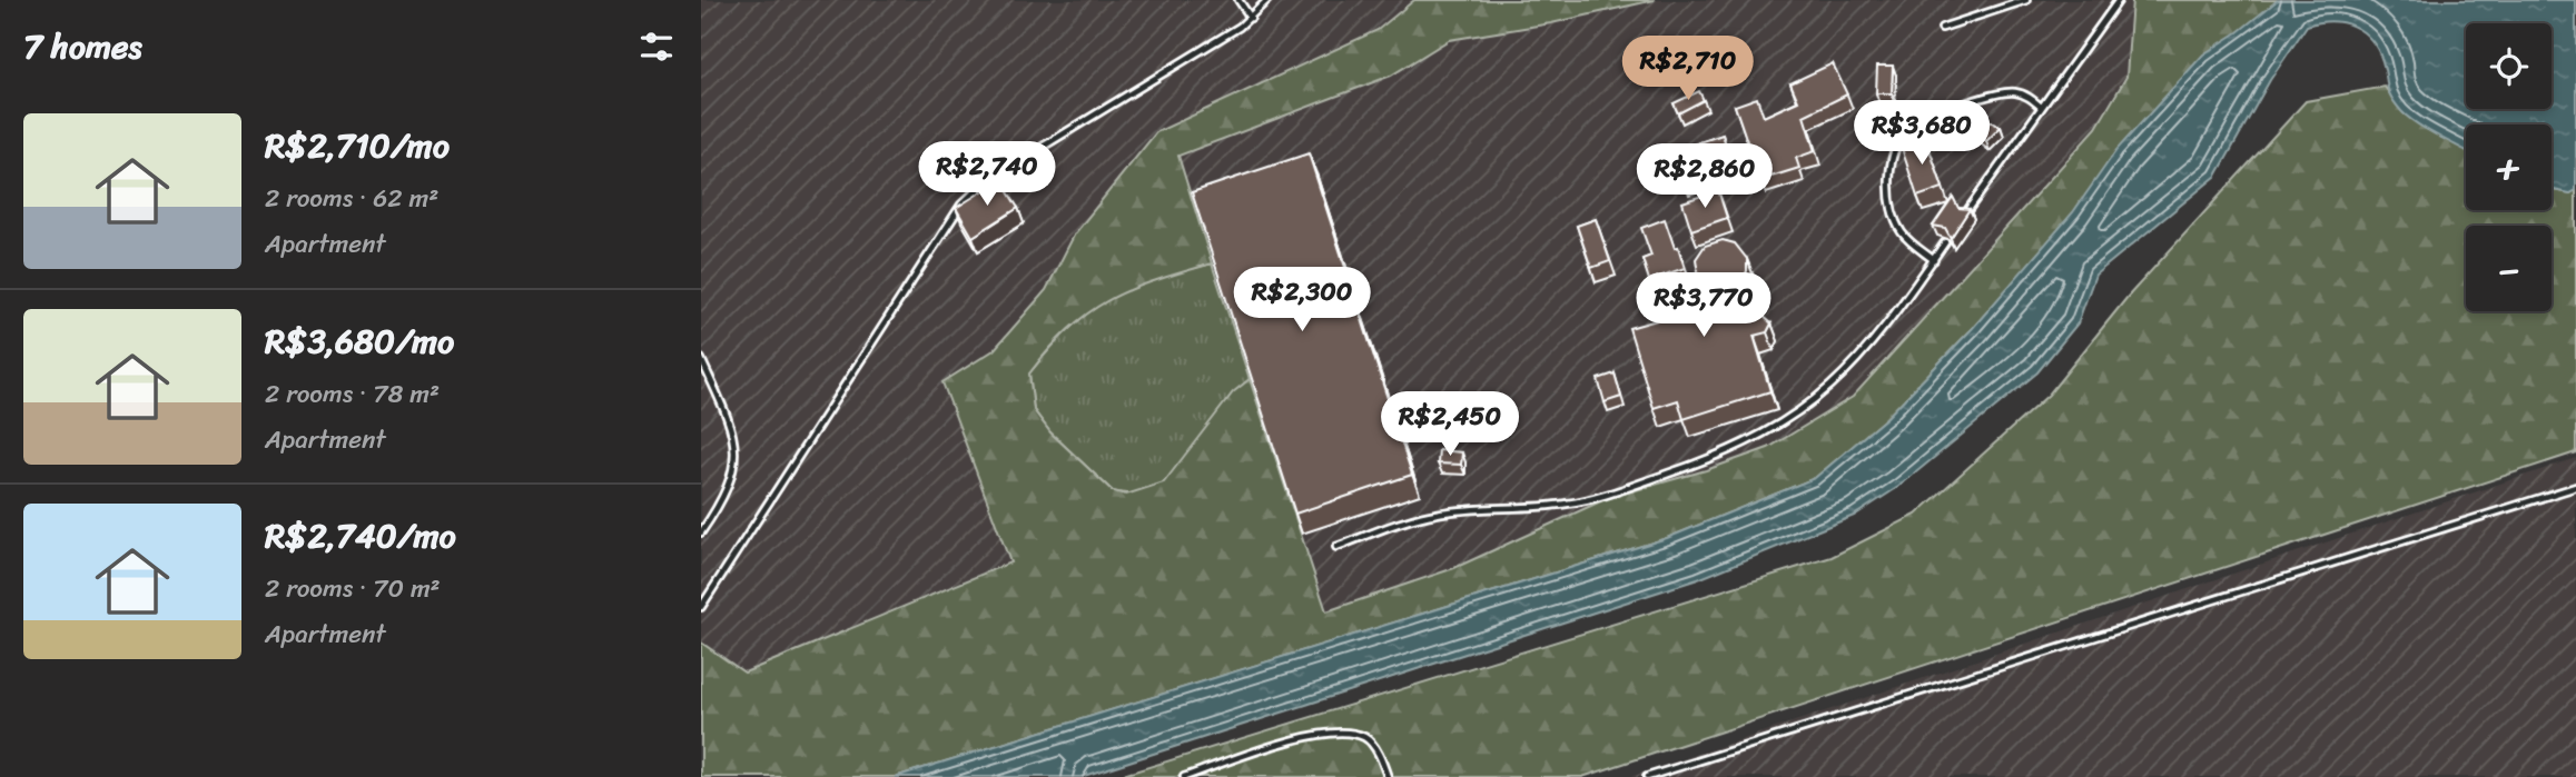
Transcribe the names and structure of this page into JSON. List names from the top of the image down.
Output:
{
  "page": {
    "heading": "7 homes",
    "map_buttons": ["+", "−"],
    "price": [
      "R$2,710",
      "R$3,680",
      "R$2,740",
      "R$2,860",
      "R$2,300",
      "R$3,770",
      "R$2,450"
    ],
    "list": [
      {
        "name": "R$2,710/mo",
        "note": "2 rooms · 62 m² · Apartment"
      },
      {
        "name": "R$3,680/mo",
        "note": "2 rooms · 78 m² · Apartment"
      },
      {
        "name": "R$2,740/mo",
        "note": "2 rooms · 70 m² · Apartment"
      }
    ]
  }
}
